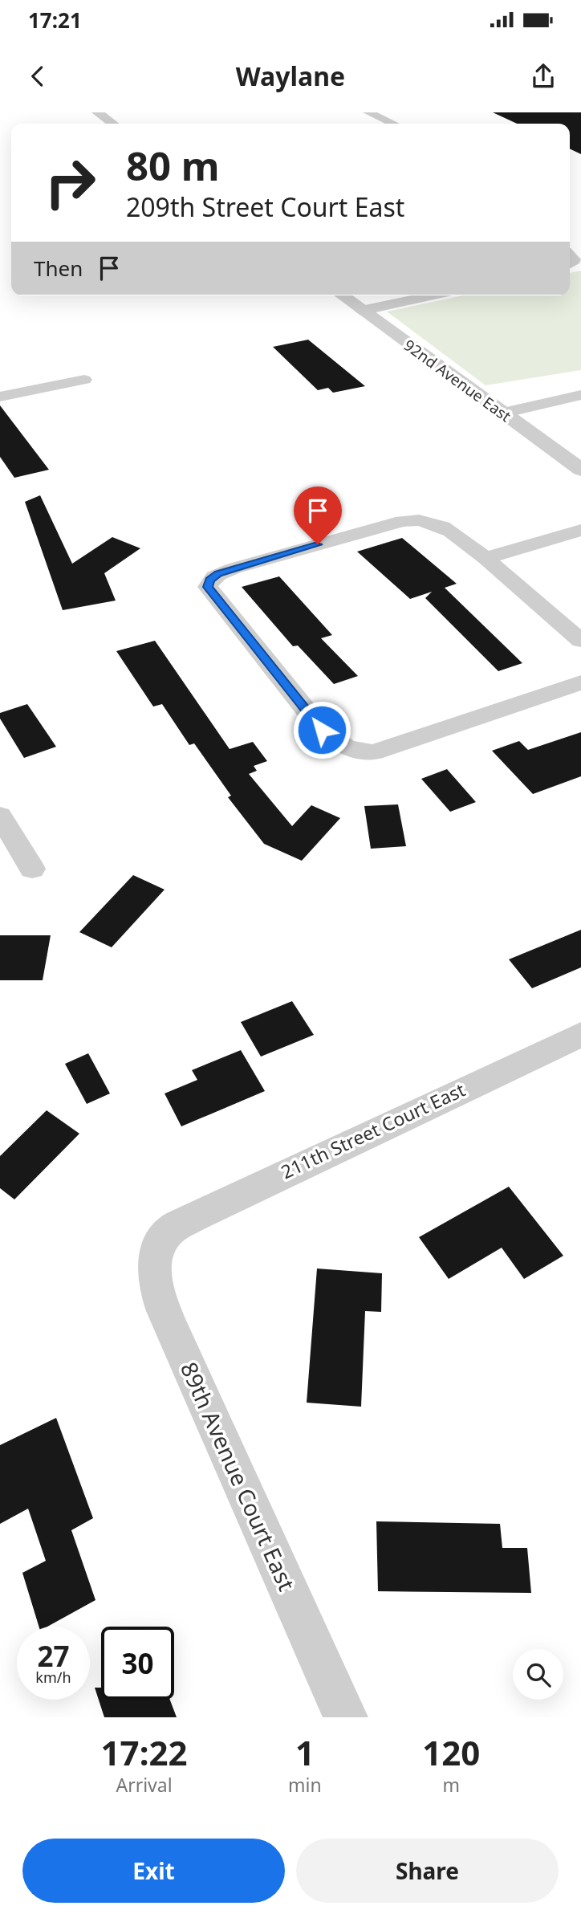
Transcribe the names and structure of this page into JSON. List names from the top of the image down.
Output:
{
  "streets": {
    "street": ["92nd Avenue East", "211th Street Court East", "89th Avenue Court East"]
  },
  "crossings": [
    ["211th Street Court East", "89th Avenue Court East"]
  ],
  "page": {
    "status": "17:21",
    "header": "Waylane",
    "turn": ["80 m", "209th Street Court East"],
    "then": "Then",
    "speed": "27 km/h",
    "limit": "30",
    "eta": [
      "17:22",
      "Arrival",
      "1",
      "min",
      "120",
      "m"
    ],
    "buttons": ["Exit", "Share"]
  }
}
